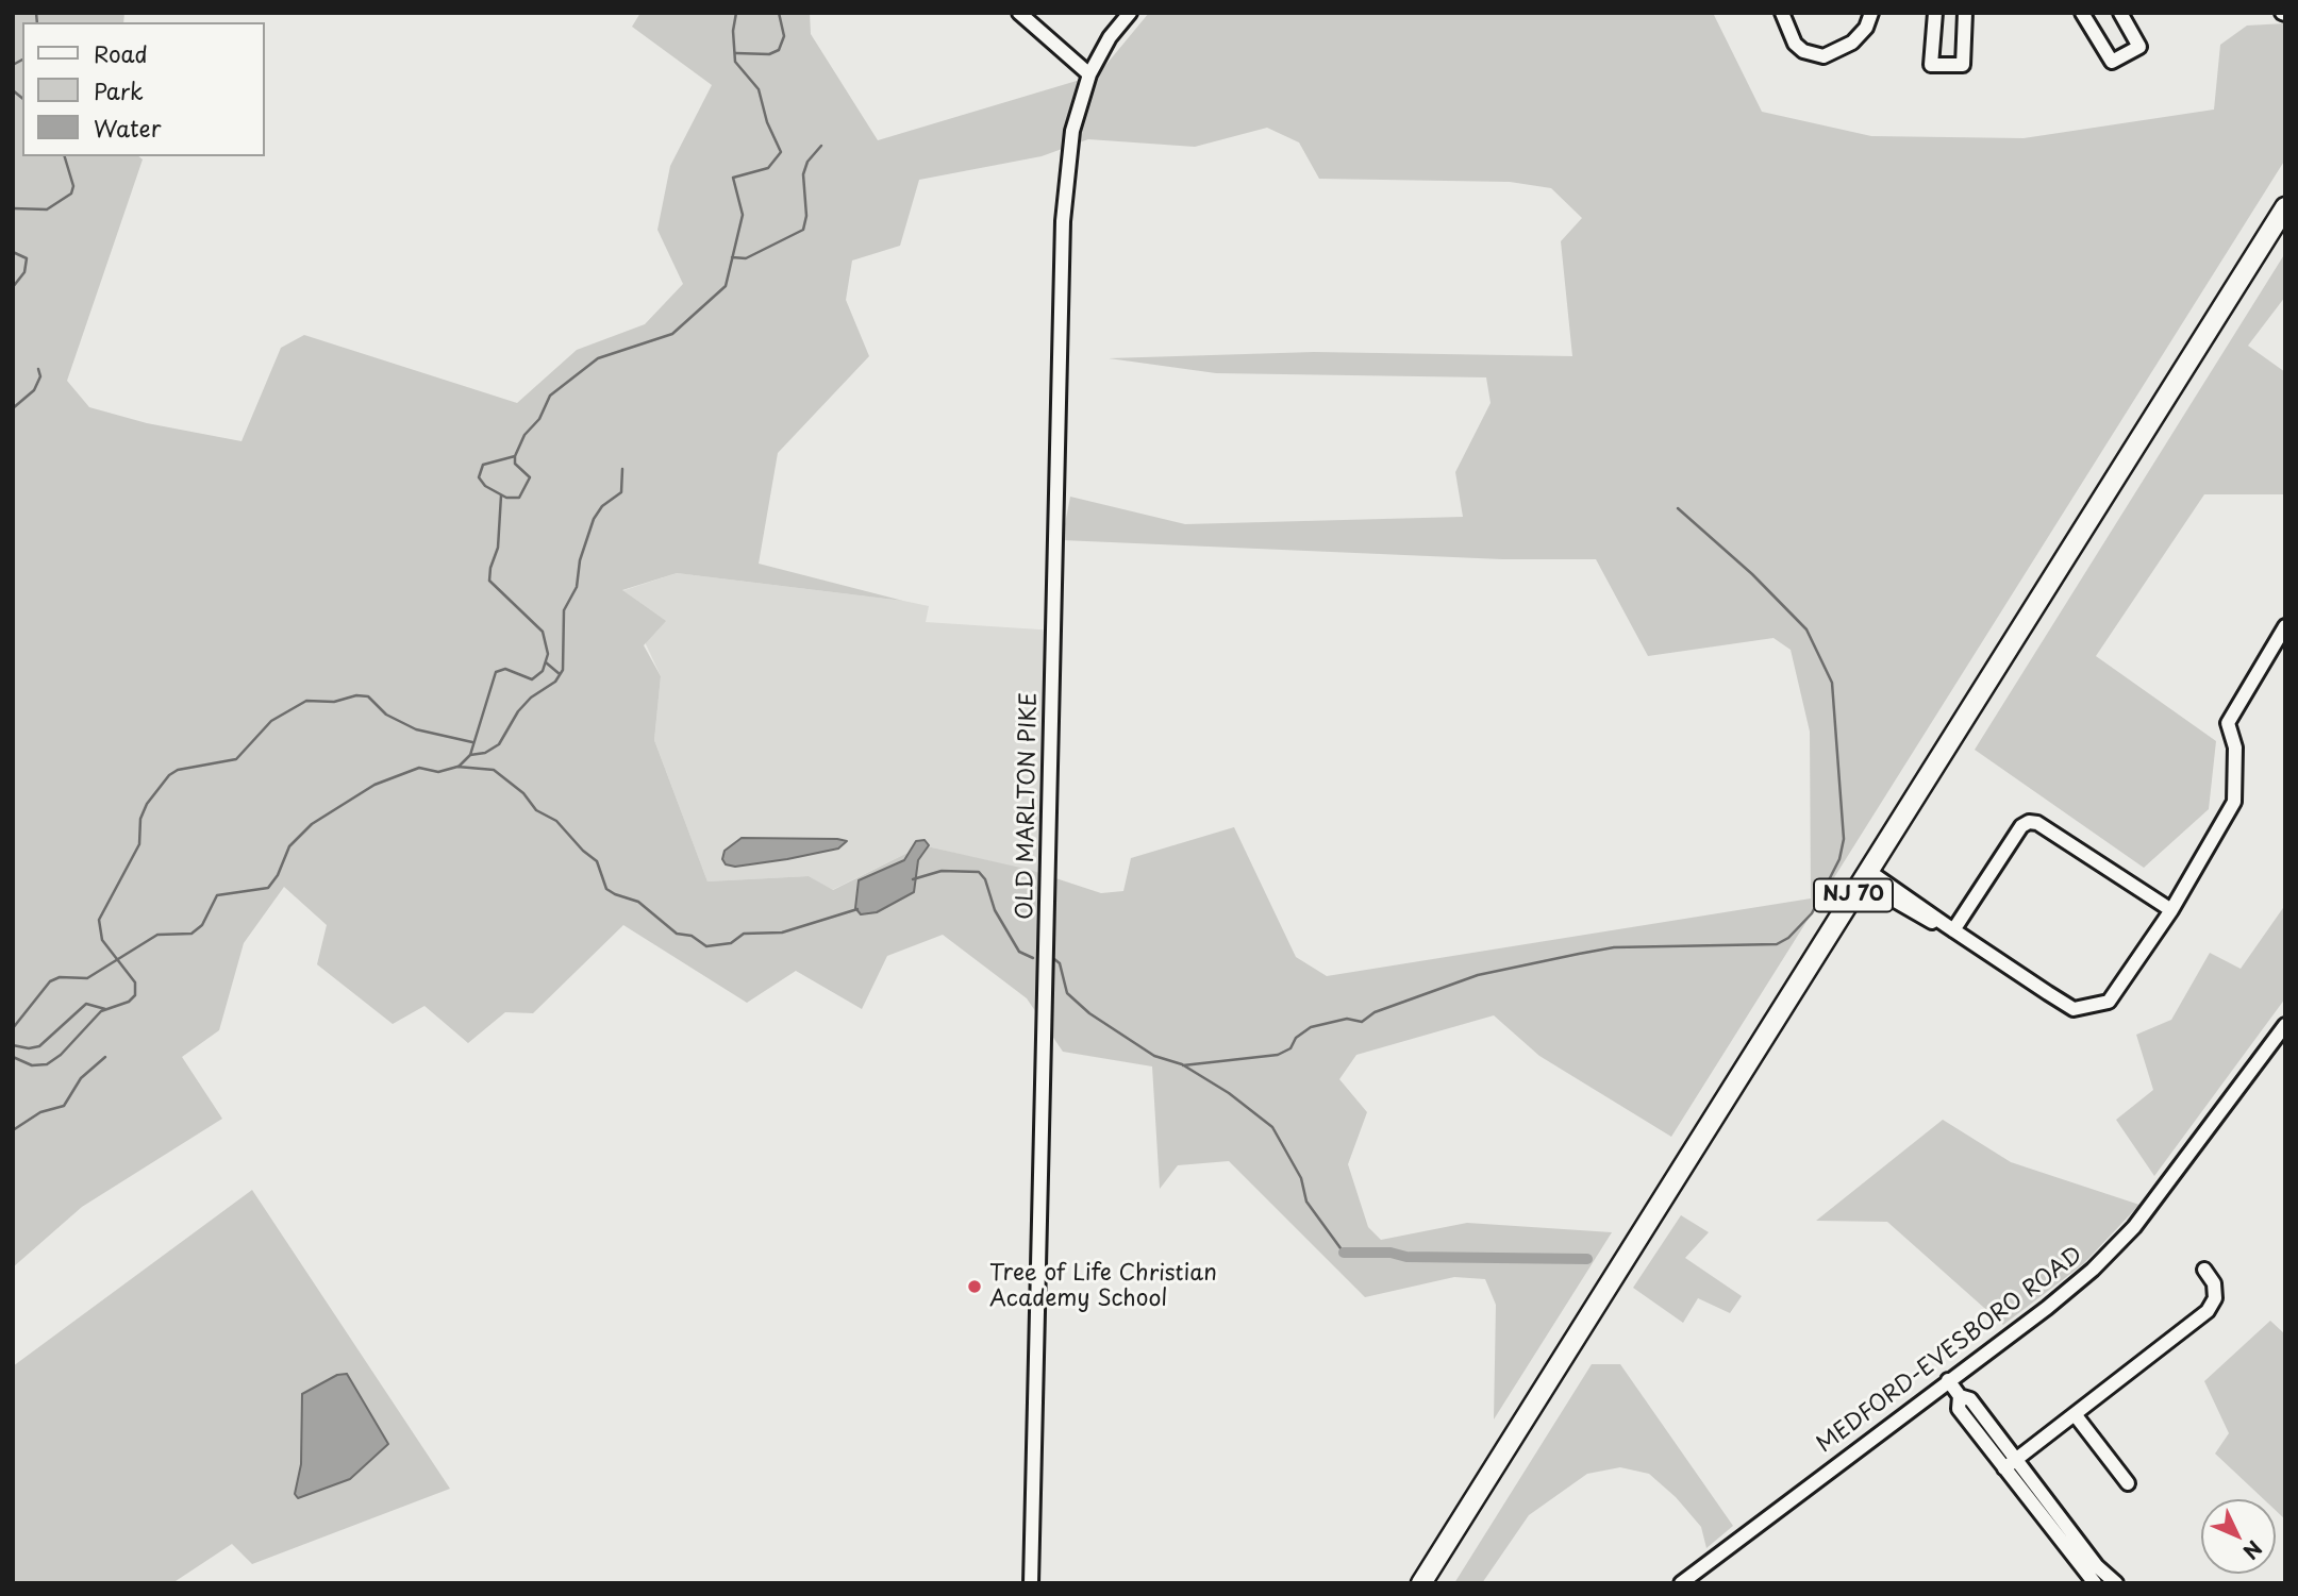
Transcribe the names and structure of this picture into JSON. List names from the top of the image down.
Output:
{
  "streets": {
    "highway": ["NJ 70"],
    "street": ["OLD MARLTON PIKE", "MEDFORD-EVESBORO ROAD"]
  },
  "places": ["Tree of Life Christian Academy School"],
  "legend": ["Road", "Park", "Water"],
  "north": "bottom right"
}
